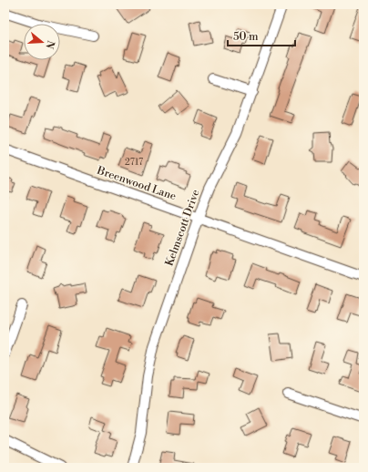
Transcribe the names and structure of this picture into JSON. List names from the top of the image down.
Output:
{
  "streets": {
    "street": ["Breenwood Lane", "Kelmscott Drive"]
  },
  "crossings": [
    ["Breenwood Lane", "Kelmscott Drive"]
  ],
  "house_numbers": ["2717"],
  "scale_bar": "50 m",
  "north": "right"
}
